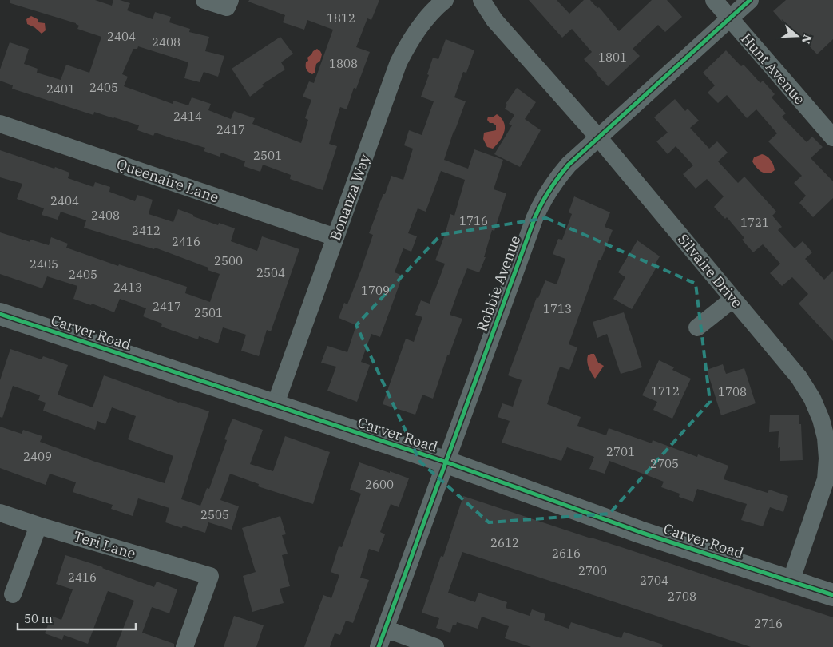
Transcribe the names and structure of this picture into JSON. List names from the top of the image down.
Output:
{
  "streets": {
    "street": [
      "Hunt Avenue",
      "Queenaire Lane",
      "Bonanza Way",
      "Silvaire Drive",
      "Robbie Avenue",
      "Carver Road",
      "Teri Lane"
    ]
  },
  "crossings": [
    ["Hunt Avenue", "Robbie Avenue"],
    ["Queenaire Lane", "Bonanza Way"],
    ["Bonanza Way", "Carver Road"],
    ["Silvaire Drive", "Robbie Avenue"],
    ["Silvaire Drive", "Carver Road"],
    ["Robbie Avenue", "Carver Road"]
  ],
  "house_numbers": [
    "1812",
    "2404",
    "2408",
    "1801",
    "1808",
    "2405",
    "2401",
    "2414",
    "2417",
    "2501",
    "2404",
    "2408",
    "1716",
    "1721",
    "2412",
    "2416",
    "2500",
    "2405",
    "2504",
    "2405",
    "2413",
    "1709",
    "2417",
    "1713",
    "2501",
    "1712",
    "1708",
    "2701",
    "2409",
    "2705",
    "2600",
    "2505",
    "2612",
    "2616",
    "2700",
    "2416",
    "2704",
    "2708",
    "2716"
  ],
  "scale_bar": "50 m",
  "north": "right"
}
